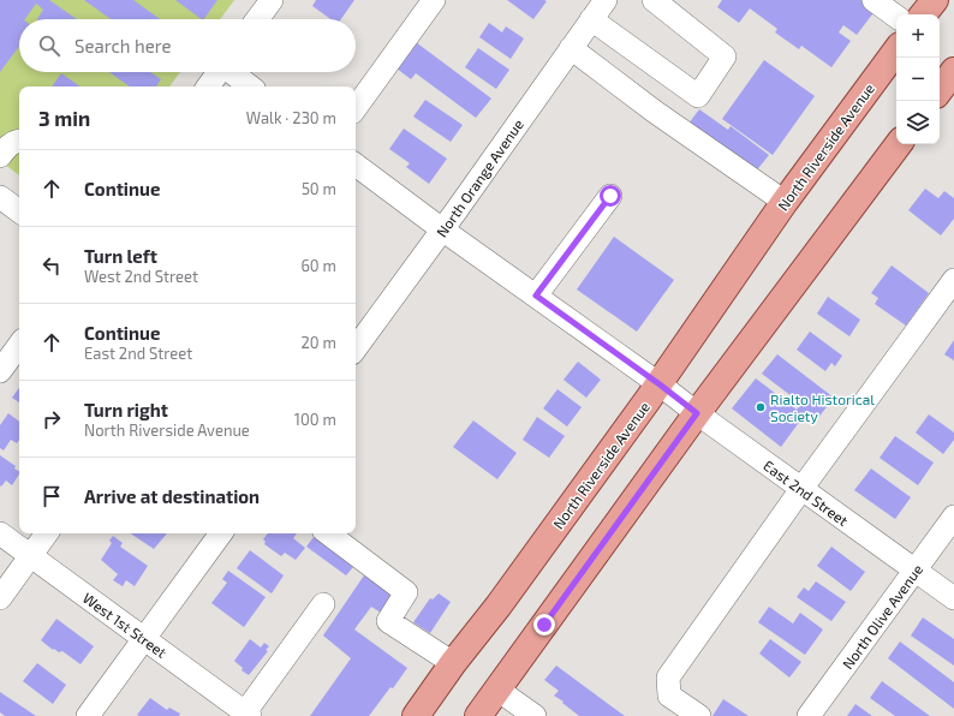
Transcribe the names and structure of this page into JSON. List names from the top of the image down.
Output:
{
  "streets": {
    "main road": ["North Riverside Avenue"],
    "street": [
      "North Orange Avenue",
      "East 2nd Street",
      "North Olive Avenue",
      "West 1st Street"
    ]
  },
  "crossings": [
    ["North Riverside Avenue", "East 2nd Street"],
    ["North Orange Avenue", "East 2nd Street"],
    ["East 2nd Street", "North Olive Avenue"]
  ],
  "places": ["Rialto Historical Society"],
  "page": {
    "map_buttons": ["+", "−"],
    "search": "Search here",
    "heading": ["3 min", "Walk · 230 m"],
    "list": [
      ["Continue", "50 m"],
      ["Turn left", "West 2nd Street", "60 m"],
      ["Continue", "East 2nd Street", "20 m"],
      ["Turn right", "North Riverside Avenue", "100 m"],
      "Arrive at destination"
    ]
  }
}
